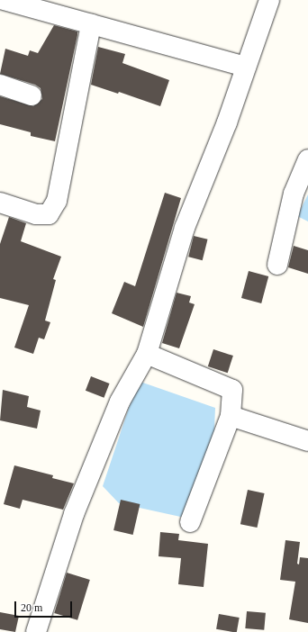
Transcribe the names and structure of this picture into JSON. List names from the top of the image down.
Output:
{
  "scale_bar": "20 m"
}
